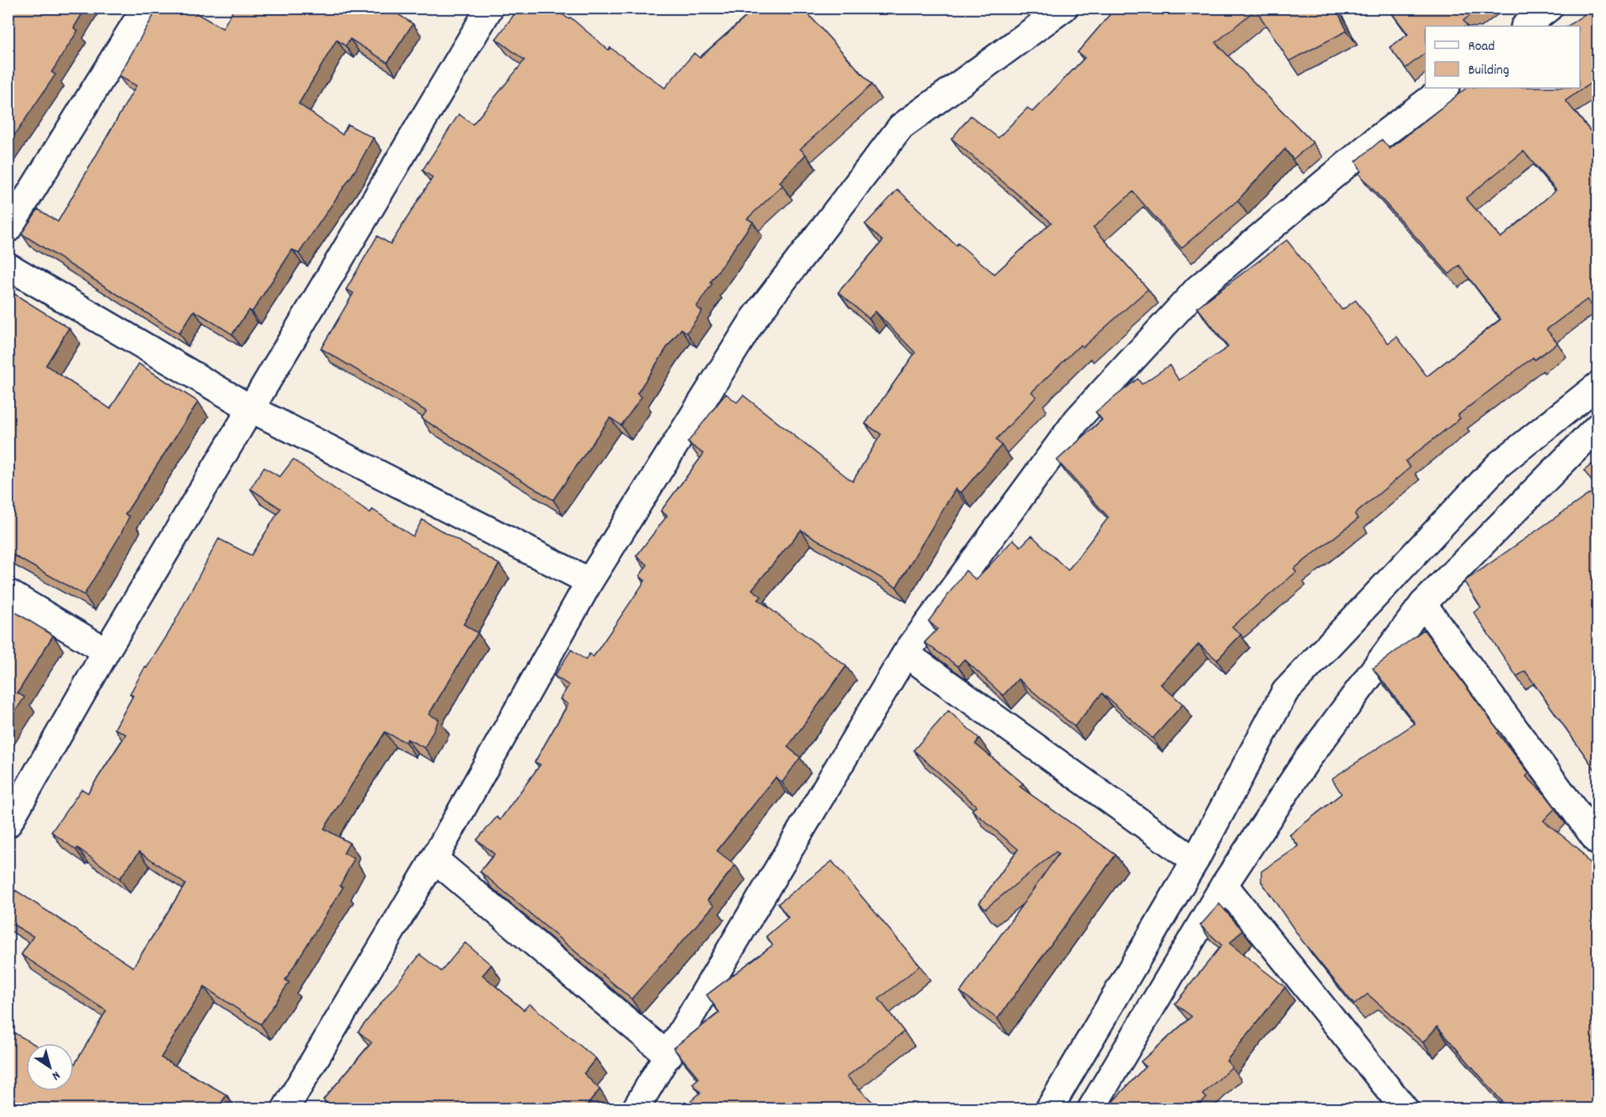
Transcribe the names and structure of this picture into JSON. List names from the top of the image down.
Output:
{
  "legend": ["Road", "Building"],
  "north": "bottom right"
}
